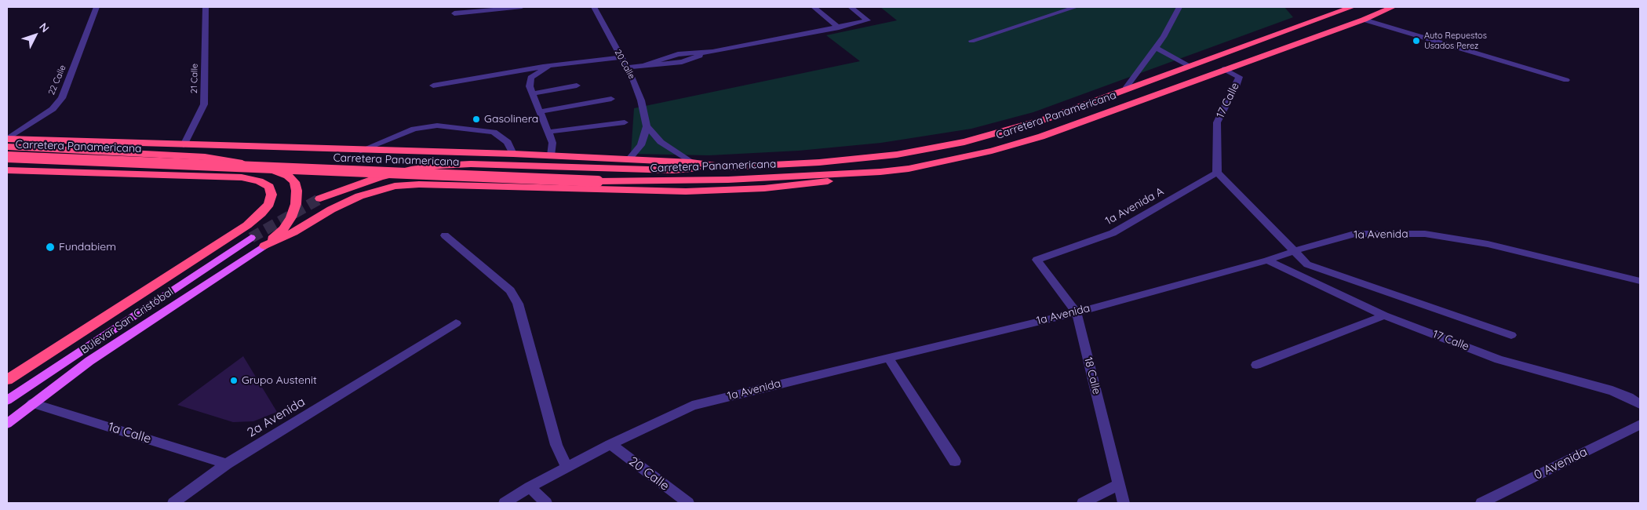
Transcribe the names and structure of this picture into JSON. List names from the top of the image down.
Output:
{
  "streets": {
    "highway": ["Carretera Panamericana"],
    "main road": ["Bulevar San Cristóbal"],
    "street": [
      "20 Calle",
      "21 Calle",
      "22 Calle",
      "17 Calle",
      "1a Avenida A",
      "1a Avenida",
      "18 Calle",
      "2a Avenida",
      "1a Calle",
      "0 Avenida"
    ]
  },
  "crossings": [
    ["20 Calle", "Carretera Panamericana"],
    ["20 Calle", "1a Avenida"],
    ["21 Calle", "Carretera Panamericana"],
    ["22 Calle", "Carretera Panamericana"],
    ["17 Calle", "Carretera Panamericana"],
    ["17 Calle", "1a Avenida A"],
    ["17 Calle", "1a Avenida"],
    ["1a Avenida A", "18 Calle"],
    ["1a Avenida", "18 Calle"],
    ["Bulevar San Cristóbal", "1a Calle"],
    ["2a Avenida", "1a Calle"]
  ],
  "places": [
    "Auto Repuestos Usados Perez",
    "Gasolinera",
    "Fundabiem",
    "Grupo Austenit"
  ],
  "north": "top right"
}
